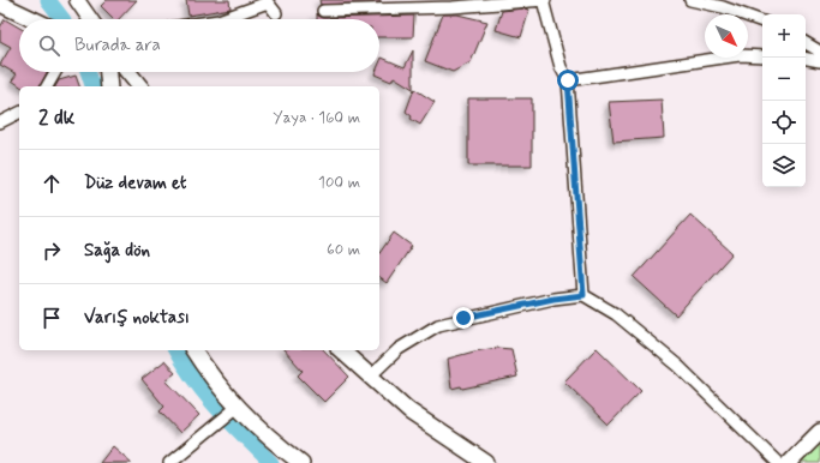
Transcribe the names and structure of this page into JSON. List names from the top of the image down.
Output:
{
  "north": "bottom right",
  "page": {
    "map_buttons": ["+", "−"],
    "search": "Burada ara",
    "heading": ["2 dk", "Yaya · 160 m"],
    "list": [
      ["Düz devam et", "100 m"],
      ["Sağa dön", "60 m"],
      "Varış noktası"
    ]
  }
}
